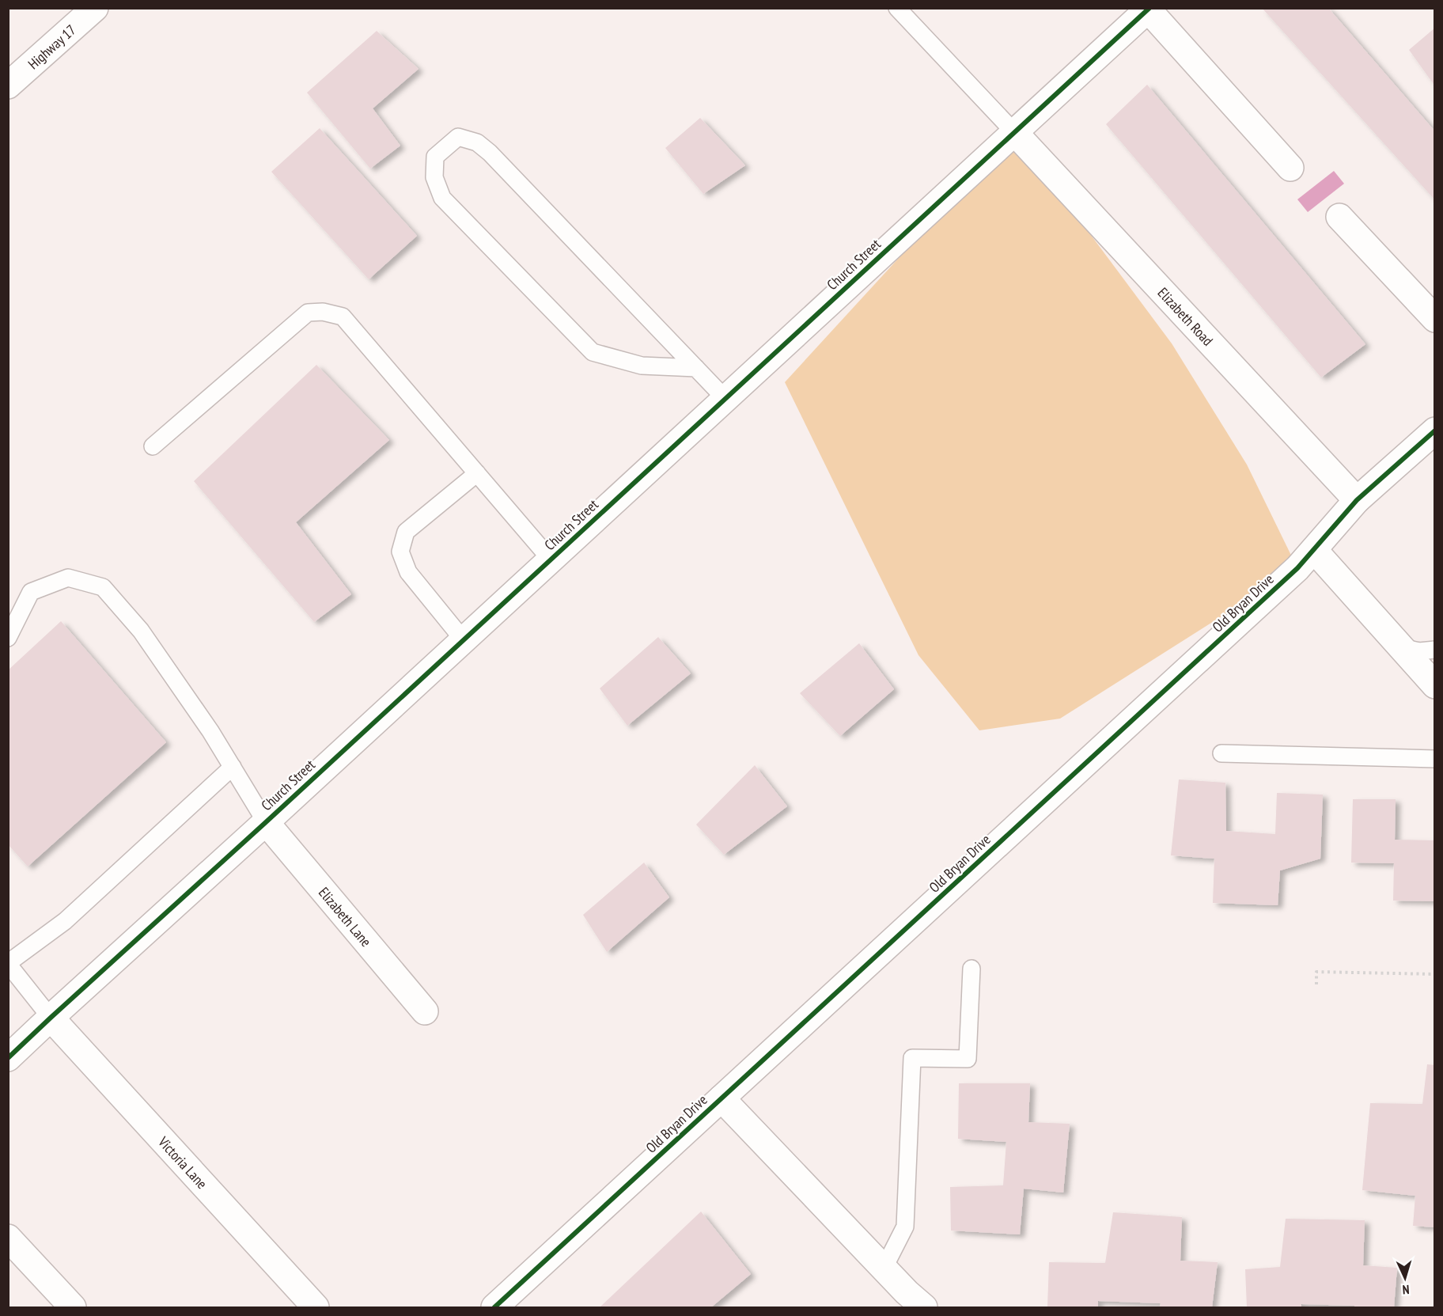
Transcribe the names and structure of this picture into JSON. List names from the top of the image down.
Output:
{
  "streets": {
    "main road": [
      "Highway 17",
      "Church Street",
      "Elizabeth Road",
      "Old Bryan Drive",
      "Elizabeth Lane",
      "Victoria Lane"
    ]
  },
  "crossings": [
    ["Church Street", "Elizabeth Road"],
    ["Church Street", "Elizabeth Lane"],
    ["Church Street", "Victoria Lane"],
    ["Elizabeth Road", "Old Bryan Drive"]
  ],
  "north": "bottom"
}
